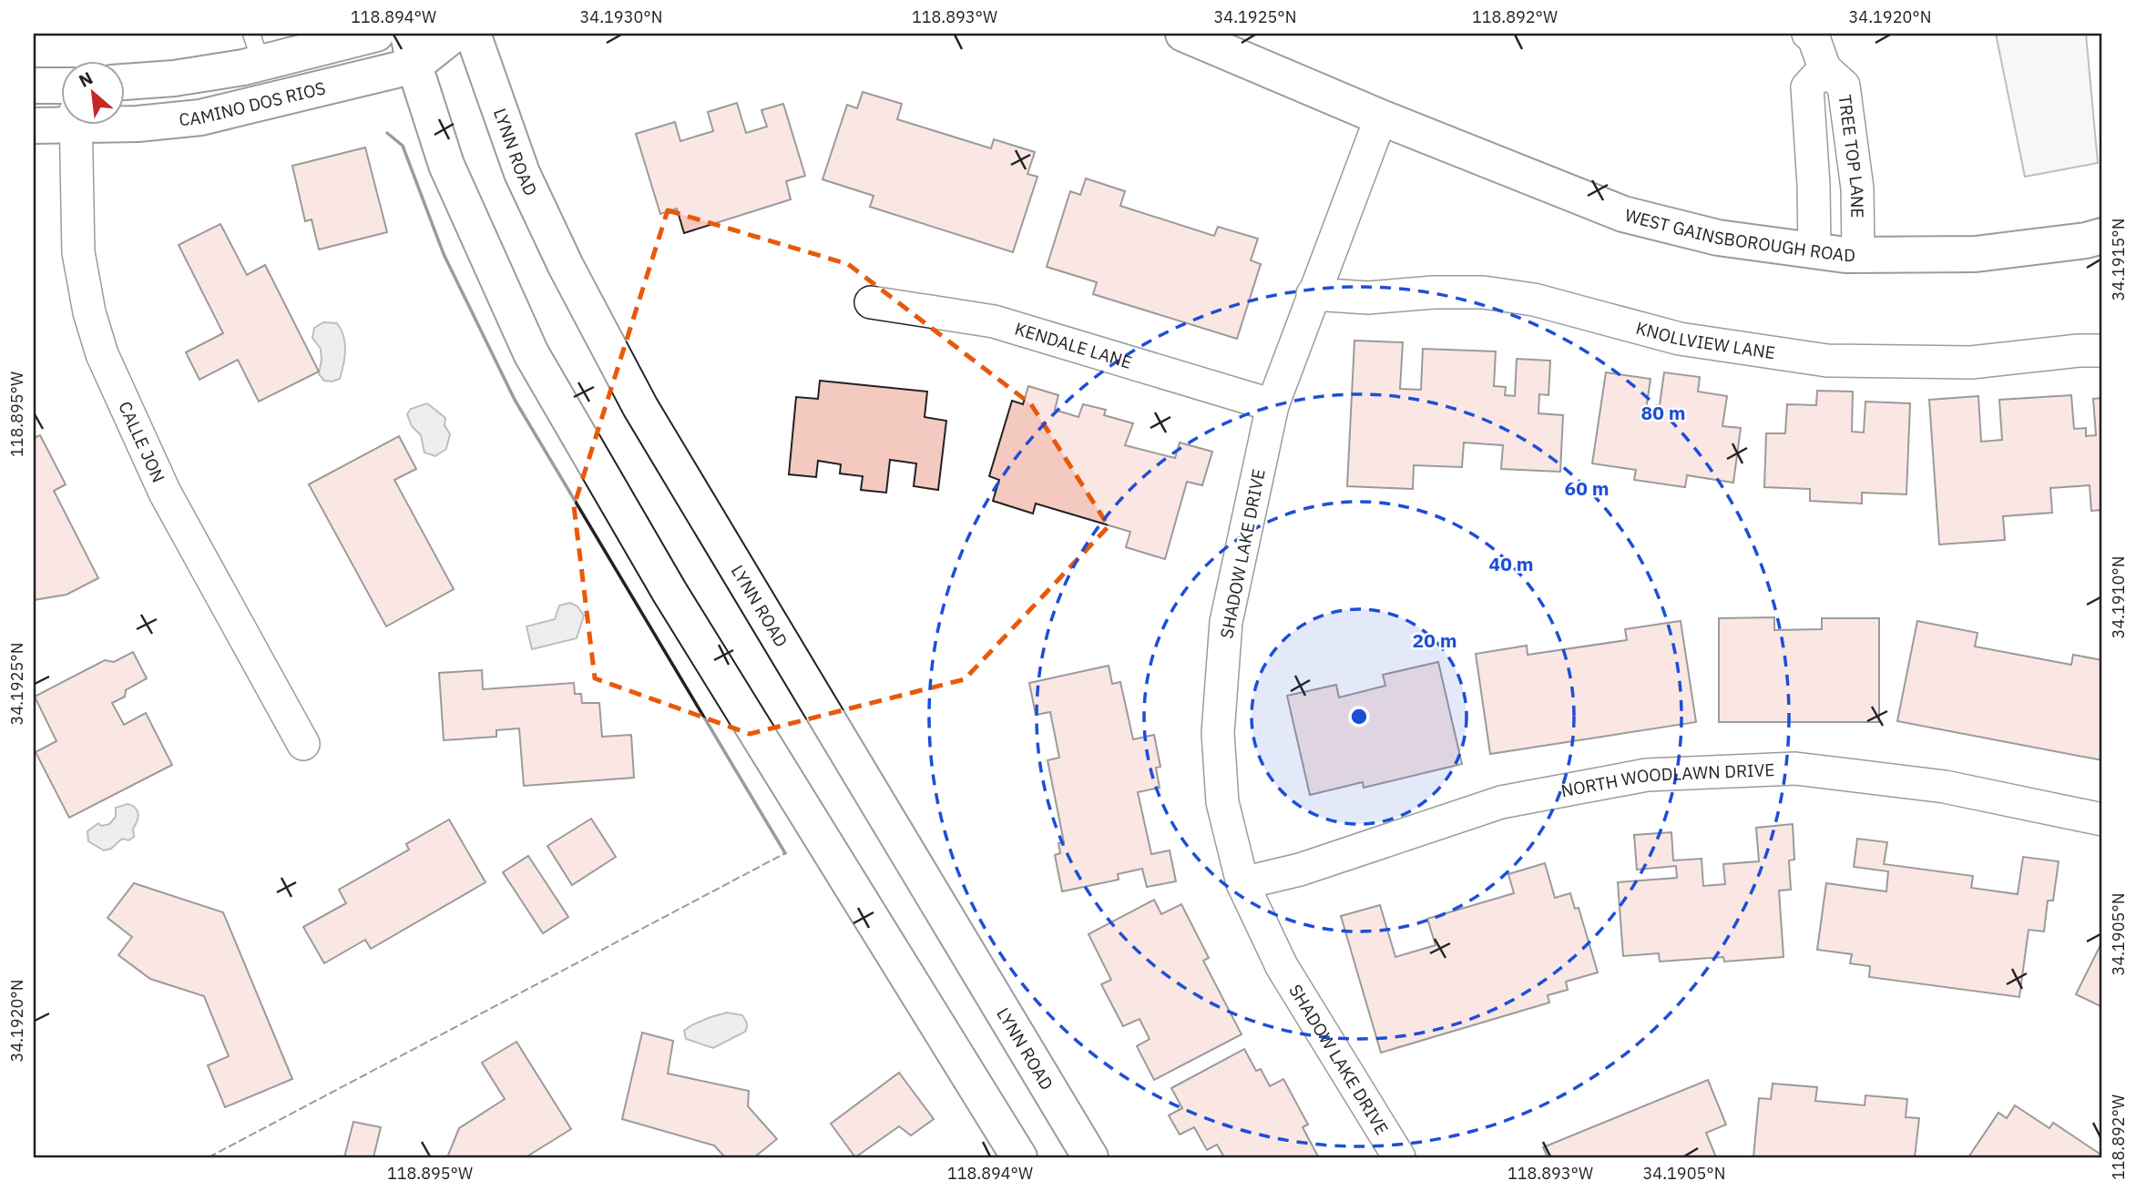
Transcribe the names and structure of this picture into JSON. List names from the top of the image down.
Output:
{
  "streets": {
    "main road": ["CAMINO DOS RIOS", "LYNN ROAD", "WEST GAINSBOROUGH ROAD"],
    "street": [
      "TREE TOP LANE",
      "KNOLLVIEW LANE",
      "KENDALE LANE",
      "CALLE JON",
      "SHADOW LAKE DRIVE",
      "NORTH WOODLAWN DRIVE"
    ]
  },
  "crossings": [
    ["TREE TOP LANE", "WEST GAINSBOROUGH ROAD"],
    ["WEST GAINSBOROUGH ROAD", "SHADOW LAKE DRIVE"],
    ["KNOLLVIEW LANE", "SHADOW LAKE DRIVE"],
    ["KENDALE LANE", "SHADOW LAKE DRIVE"],
    ["SHADOW LAKE DRIVE", "NORTH WOODLAWN DRIVE"]
  ],
  "north": "top left",
  "coordinates": [
    "118.894°W",
    "34.1930°N",
    "118.893°W",
    "34.1925°N",
    "118.892°W",
    "34.1920°N",
    "34.1915°N",
    "118.895°W",
    "34.1910°N",
    "34.1905°N"
  ],
  "rings": [
    "80 m",
    "60 m",
    "40 m",
    "20 m"
  ]
}
